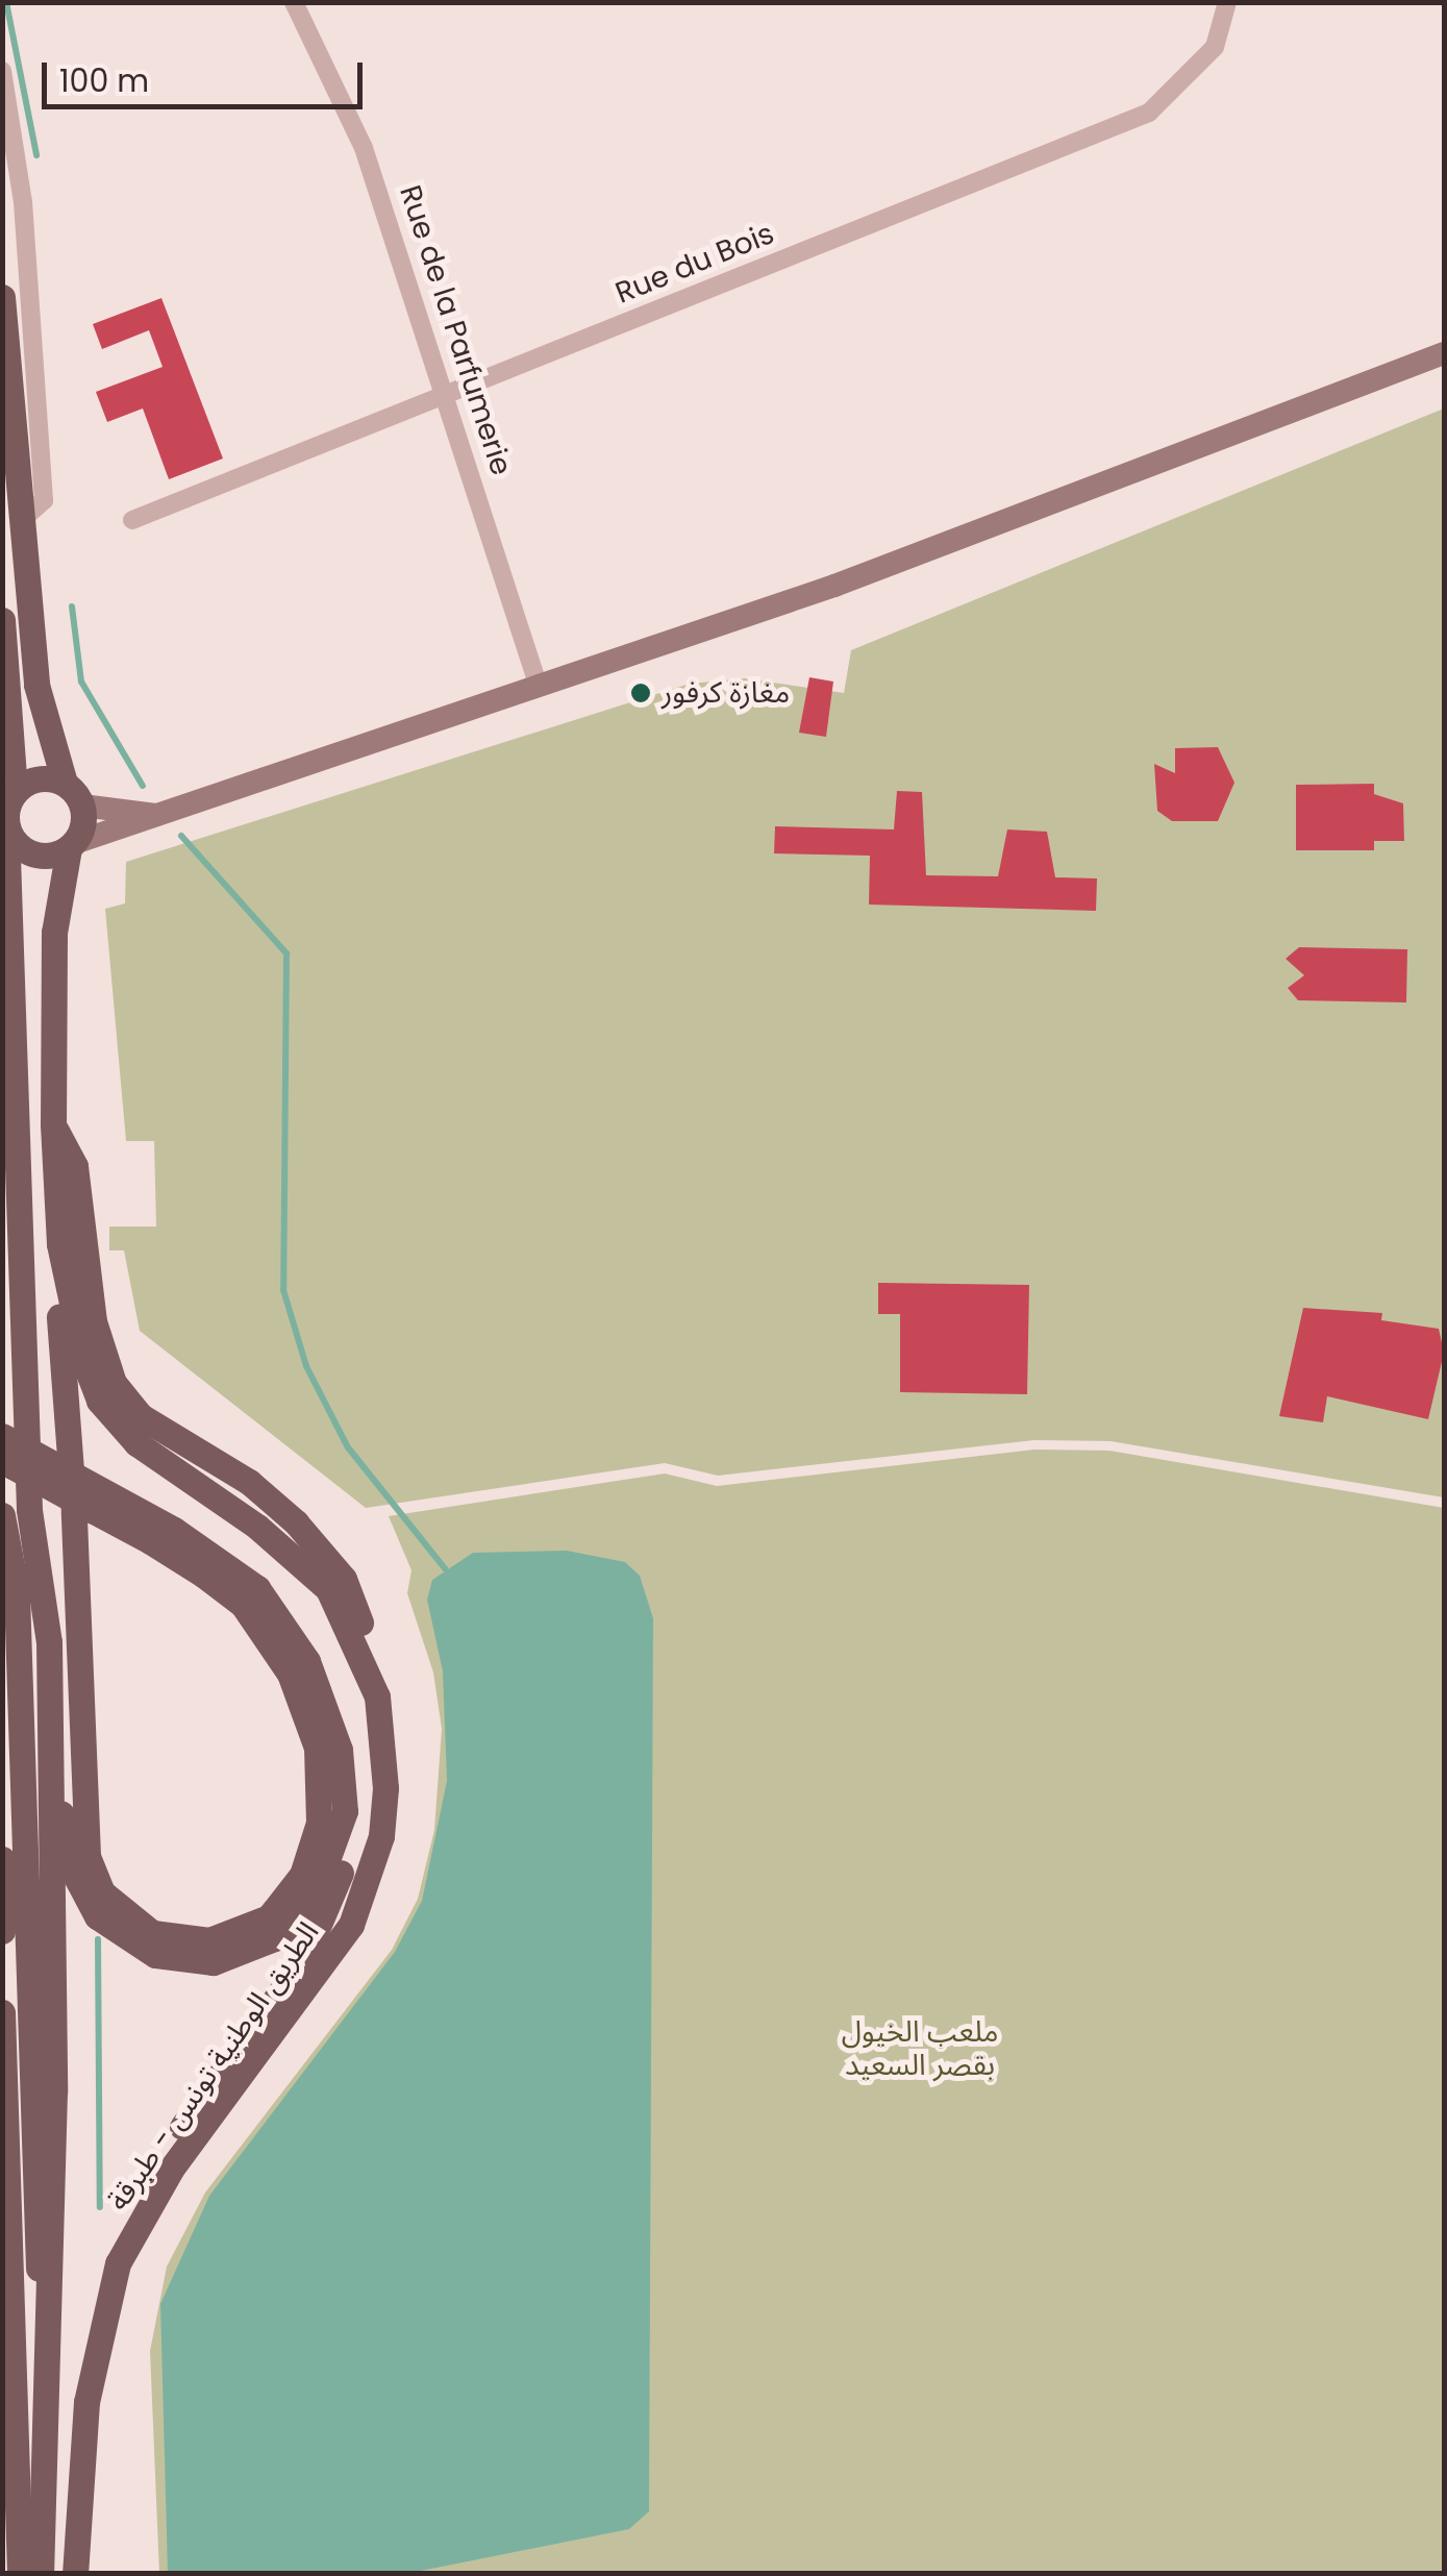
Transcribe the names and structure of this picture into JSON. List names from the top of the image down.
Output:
{
  "streets": {
    "main road": ["الطريق الوطنية تونس - طبرقة"],
    "street": ["Rue du Bois", "Rue de la Parfumerie"]
  },
  "crossings": [
    ["Rue du Bois", "Rue de la Parfumerie"]
  ],
  "parks": ["ملعب الخيول بقصر السعيد"],
  "places": ["مغازة كرفور"],
  "scale_bar": "100 m"
}
